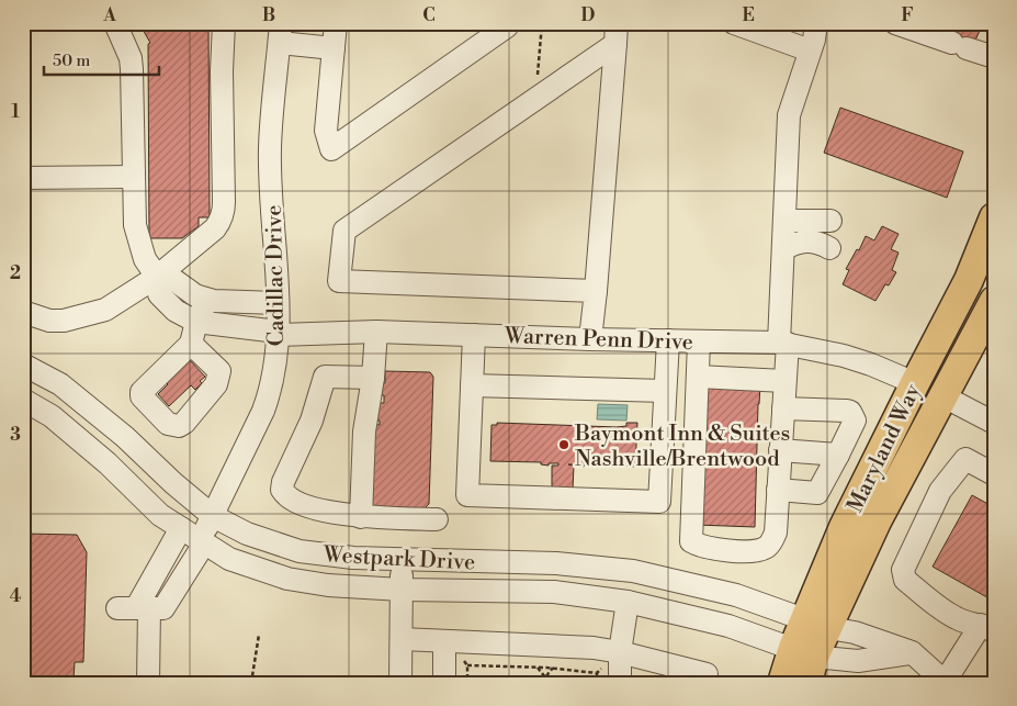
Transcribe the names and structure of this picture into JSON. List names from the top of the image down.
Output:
{
  "streets": {
    "main road": ["Maryland Way"],
    "street": ["Cadillac Drive", "Warren Penn Drive", "Westpark Drive"]
  },
  "crossings": [
    ["Cadillac Drive", "Warren Penn Drive"],
    ["Cadillac Drive", "Westpark Drive"],
    ["Warren Penn Drive", "Maryland Way"],
    ["Maryland Way", "Westpark Drive"]
  ],
  "places": ["Baymont Inn & Suites Nashville/Brentwood"],
  "scale_bar": "50 m",
  "grid": {
    "columns": [
      "A",
      "B",
      "C",
      "D",
      "E",
      "F"
    ],
    "rows": [
      "1",
      "2",
      "3",
      "4"
    ]
  }
}
